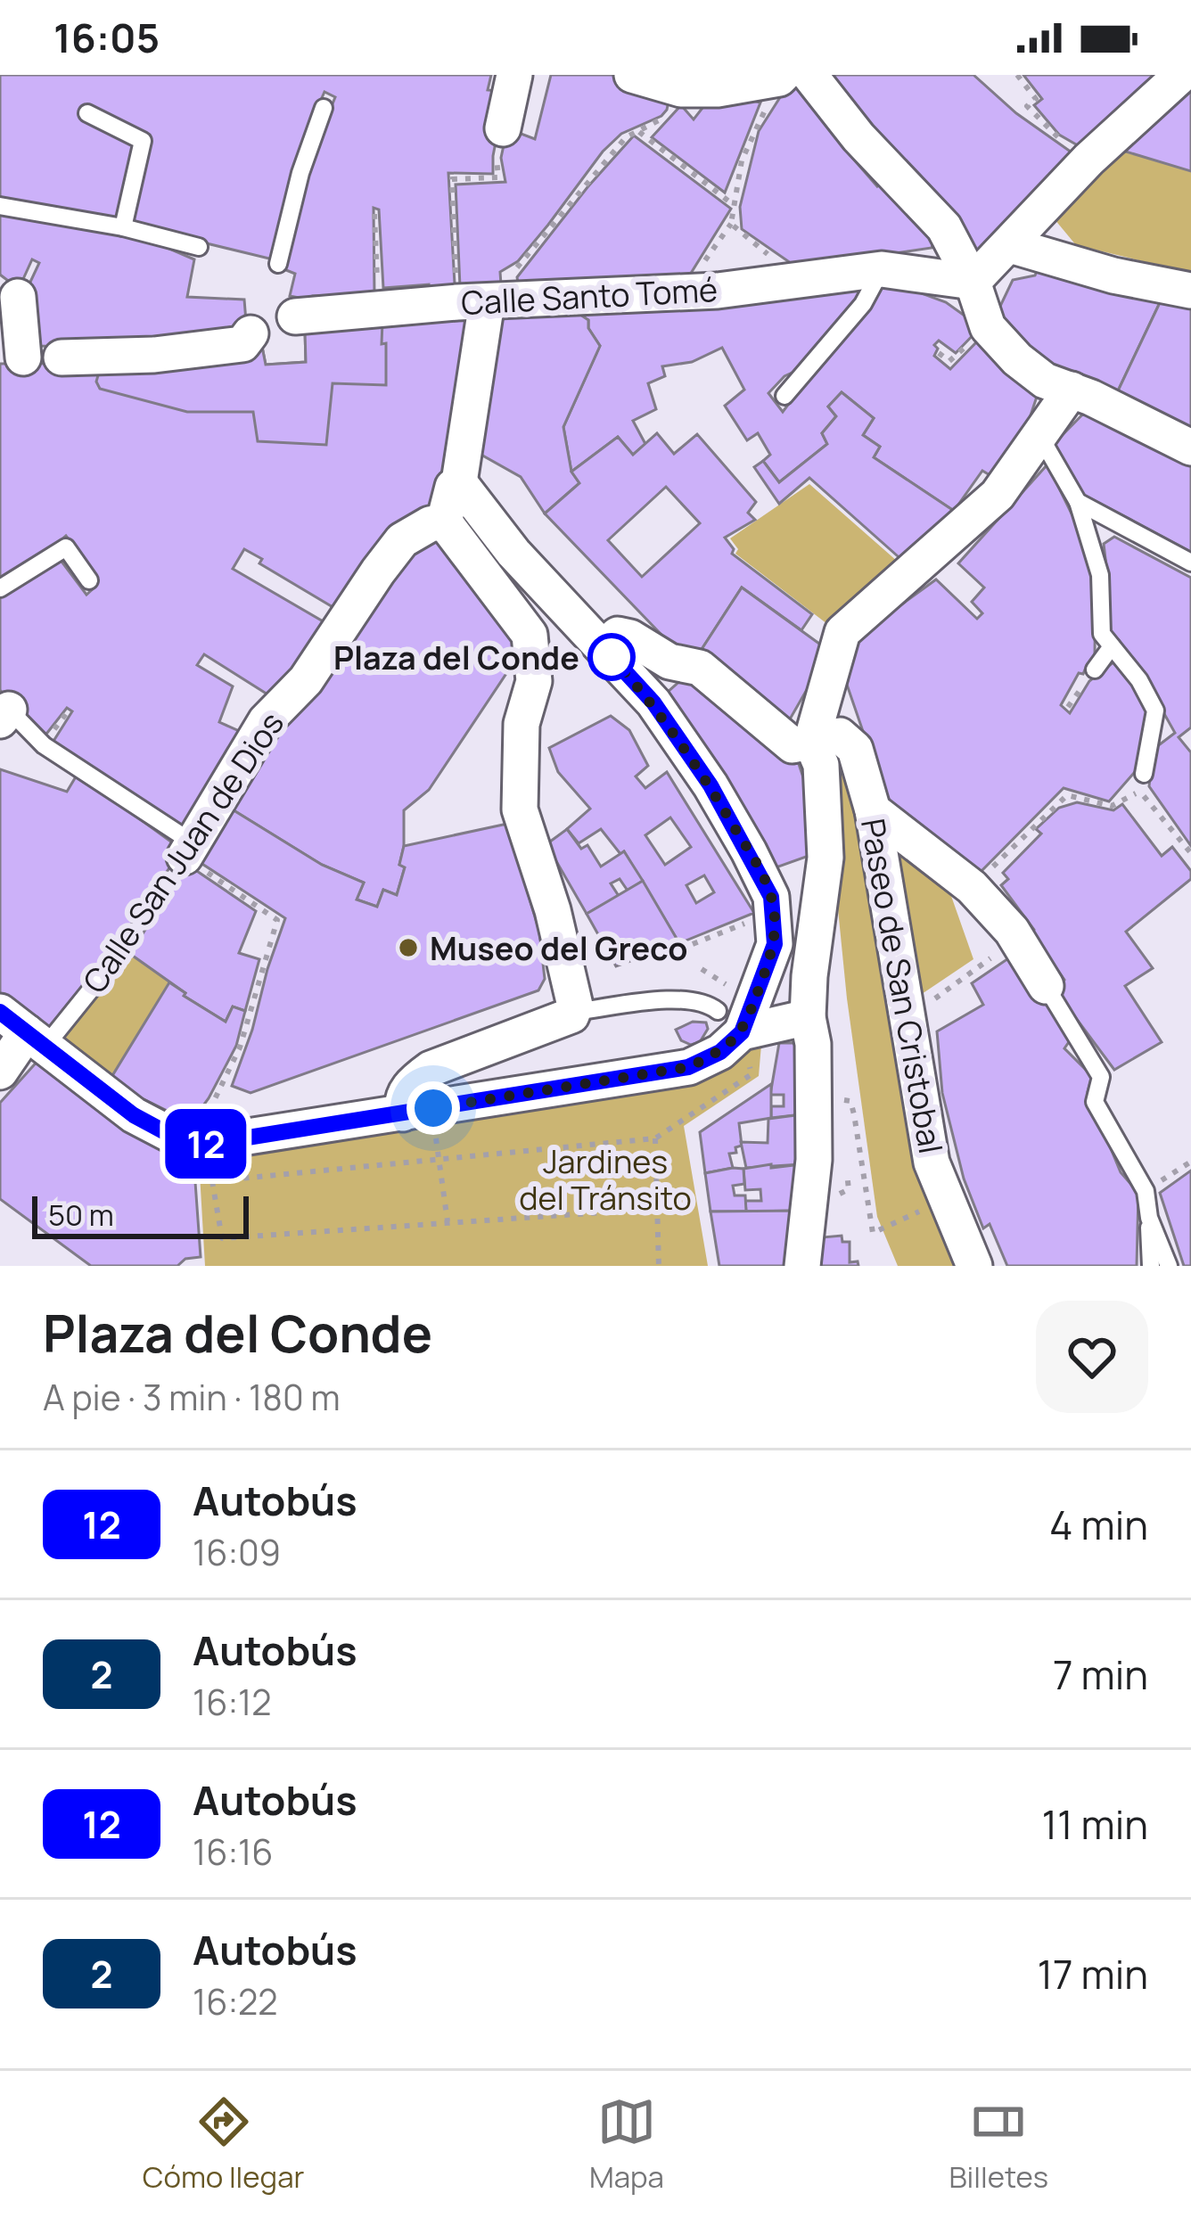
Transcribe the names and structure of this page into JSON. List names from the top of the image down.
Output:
{
  "streets": {
    "street": ["Calle Santo Tomé", "Calle San Juan de Dios", "Paseo de San Cristobal"]
  },
  "parks": ["Jardines del Tránsito"],
  "places": ["Plaza del Conde", "Museo del Greco"],
  "lines": ["bus line 12"],
  "scale_bar": "50 m",
  "page": {
    "status": "16:05",
    "on_map": "12",
    "scale": "50 m",
    "heading": ["Plaza del Conde", "A pie · 3 min · 180 m"],
    "list": [
      {
        "mark": "12",
        "name": "Autobús",
        "note": "16:09",
        "value": "4 min"
      },
      {
        "mark": "2",
        "name": "Autobús",
        "note": "16:12",
        "value": "7 min"
      },
      {
        "mark": "12",
        "name": "Autobús",
        "note": "16:16",
        "value": "11 min"
      },
      {
        "mark": "2",
        "name": "Autobús",
        "note": "16:22",
        "value": "17 min"
      }
    ],
    "tabs": ["Cómo llegar", "Mapa", "Billetes"]
  }
}
